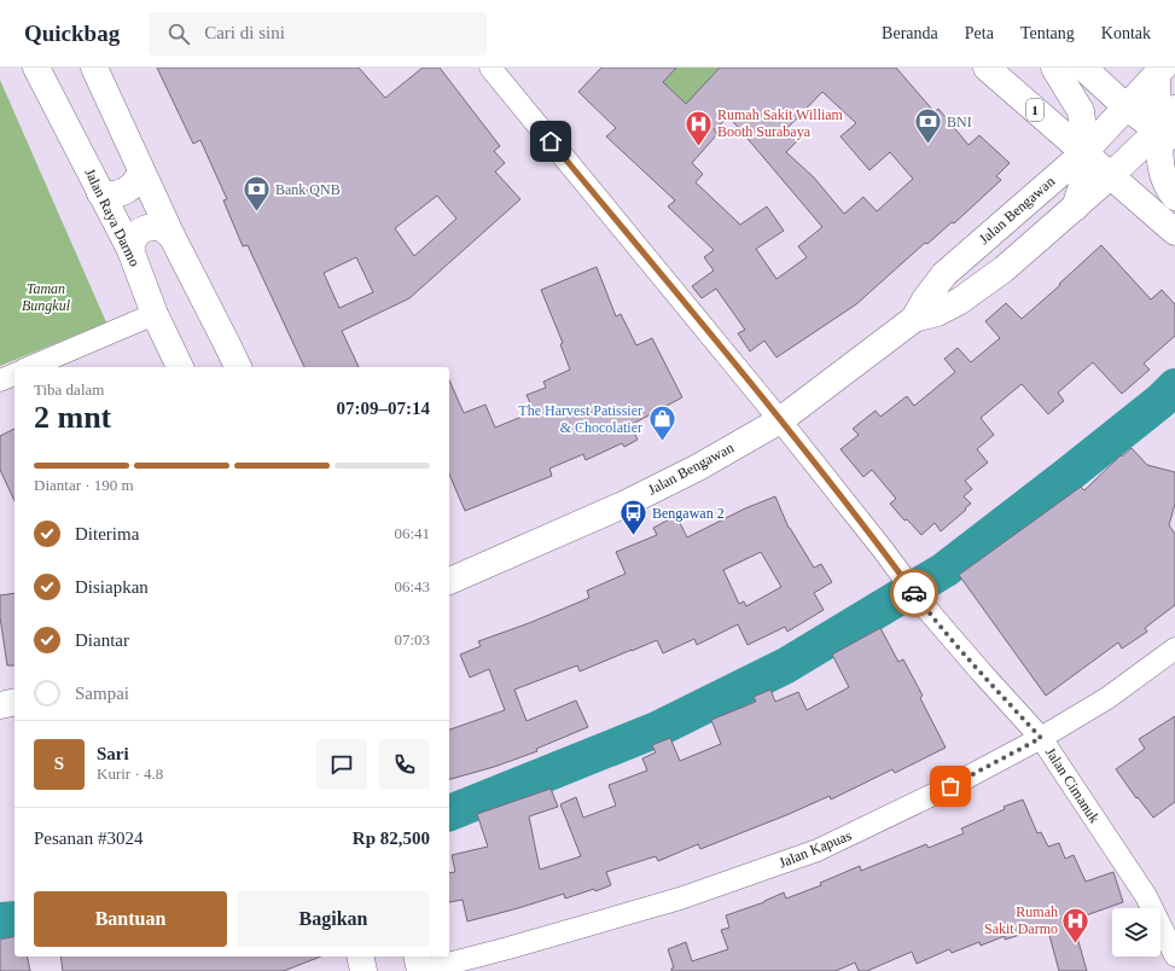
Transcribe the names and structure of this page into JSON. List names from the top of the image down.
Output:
{
  "streets": {
    "main road": ["1", "Jalan Bengawan", "Jalan Raya Darmo"],
    "street": ["Jalan Cimanuk", "Jalan Kapuas"]
  },
  "crossings": [
    ["1", "Jalan Bengawan"],
    ["Jalan Bengawan", "Jalan Cimanuk"],
    ["Jalan Cimanuk", "Jalan Kapuas"]
  ],
  "parks": ["Taman Bungkul"],
  "places": {
    "bank": ["BNI", "Bank QNB"],
    "hospital": ["Rumah Sakit William Booth Surabaya", "Rumah Sakit Darmo"],
    "shop": ["The Harvest Patissier & Chocolatier"],
    "bus stop": ["Bengawan 2"]
  },
  "page": {
    "header": "Quickbag",
    "search": "Cari di sini",
    "nav": [
      "Beranda",
      "Peta",
      "Tentang",
      "Kontak"
    ],
    "heading": ["2 mnt", "Tiba dalam", "07:09–07:14"],
    "panel": [
      "Sari",
      "Kurir · 4.8",
      "Pesanan #3024",
      "Rp 82,500"
    ],
    "bar": "Diantar · 190 m",
    "list": [
      ["Diterima", "06:41"],
      ["Disiapkan", "06:43"],
      ["Diantar", "07:03"],
      "Sampai"
    ],
    "round": "S",
    "buttons": ["Bantuan", "Bagikan"]
  }
}
